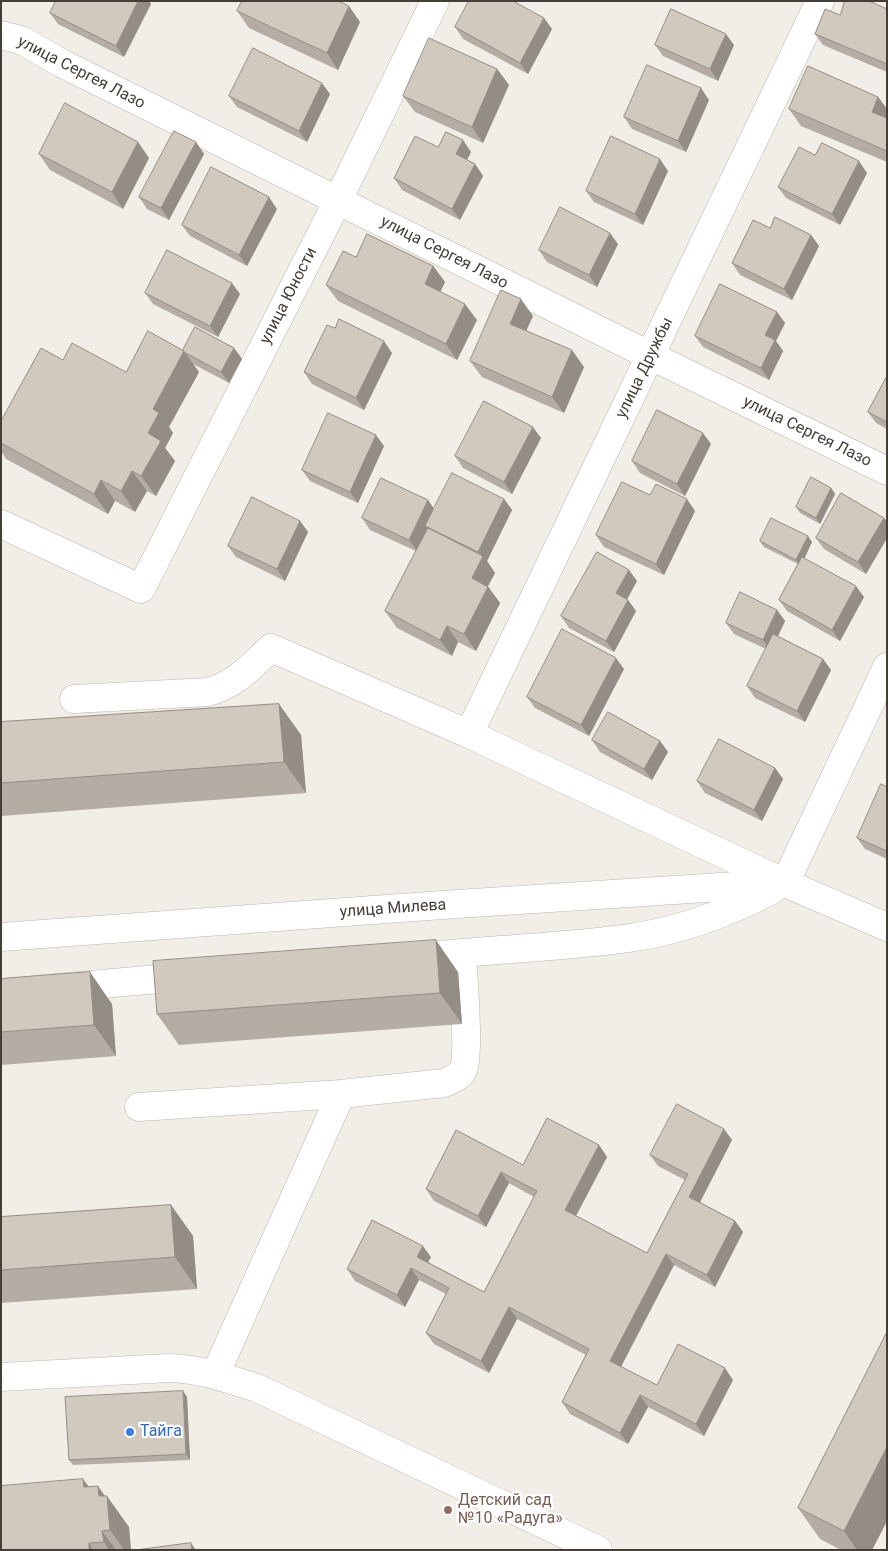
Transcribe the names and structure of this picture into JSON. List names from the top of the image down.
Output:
{
  "streets": {
    "street": [
      "улица Сергея Лазо",
      "улица Юности",
      "улица Дружбы",
      "улица Милева"
    ]
  },
  "crossings": [
    ["улица Сергея Лазо", "улица Юности"],
    ["улица Сергея Лазо", "улица Дружбы"]
  ],
  "places": ["Тайга", "Детский сад №10 «Радуга»"]
}
